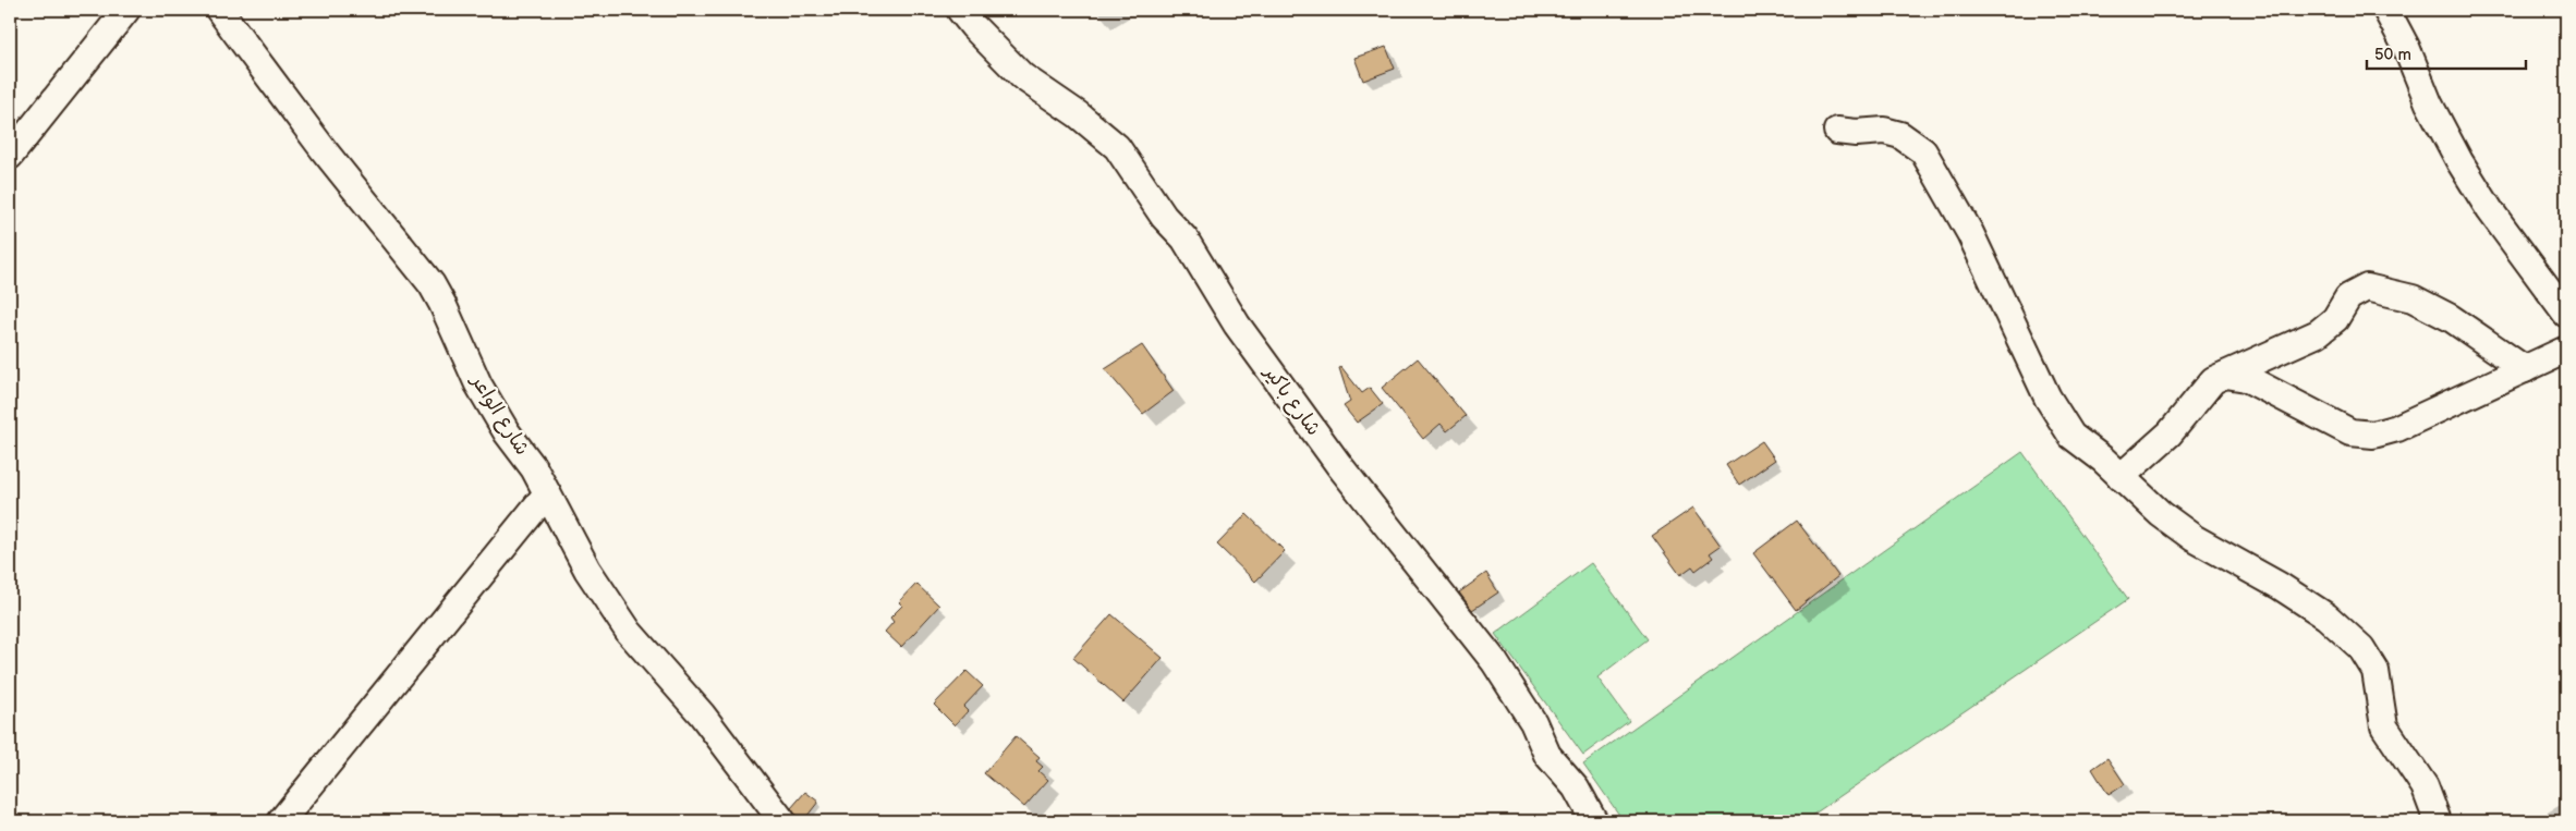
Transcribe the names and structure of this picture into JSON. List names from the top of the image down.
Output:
{
  "streets": {
    "street": ["شارع باكير", "شارع الواعر"]
  },
  "scale_bar": "50 m"
}
